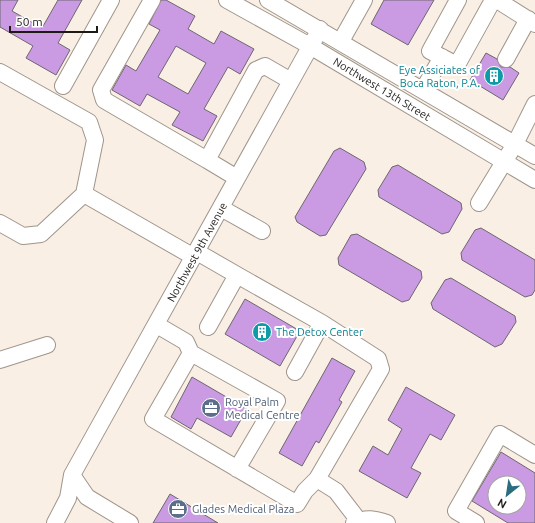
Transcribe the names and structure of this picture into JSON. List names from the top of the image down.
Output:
{
  "streets": {
    "street": ["Northwest 13th Street", "Northwest 9th Avenue"]
  },
  "crossings": [
    ["Northwest 13th Street", "Northwest 9th Avenue"]
  ],
  "places": {
    "building": ["Eye Assiciates of Boca Raton, P.A.", "The Detox Center"],
    "office": ["Royal Palm Medical Centre", "Glades Medical Plaza"]
  },
  "scale_bar": "50 m",
  "north": "bottom left"
}
